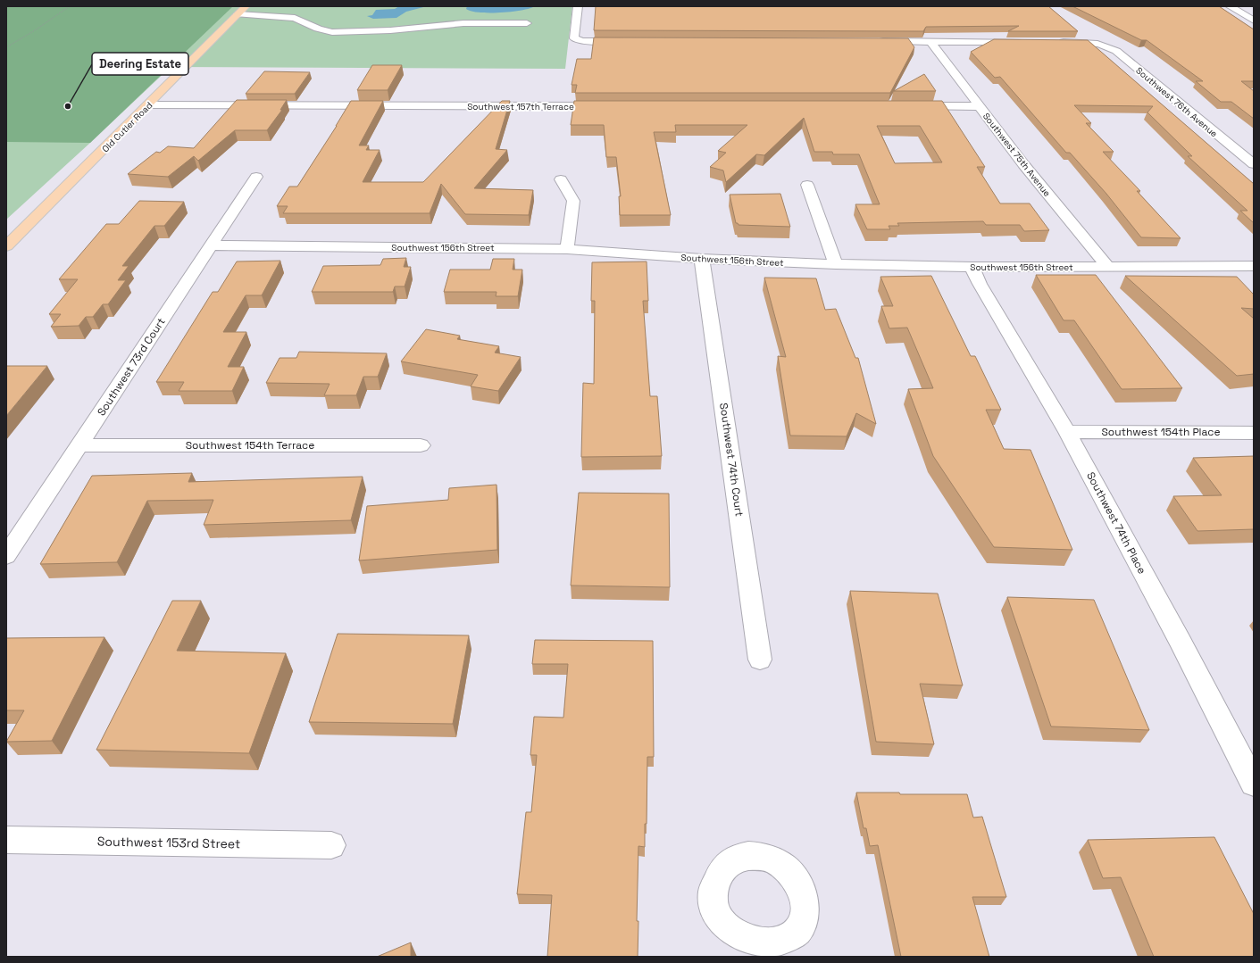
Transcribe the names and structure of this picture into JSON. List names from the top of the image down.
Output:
{
  "streets": {
    "main road": ["Old Cutler Road"],
    "street": [
      "Southwest 76th Avenue",
      "Southwest 157th Terrace",
      "Southwest 75th Avenue",
      "Southwest 156th Street",
      "Southwest 73rd Court",
      "Southwest 154th Place",
      "Southwest 154th Terrace",
      "Southwest 74th Court",
      "Southwest 74th Place",
      "Southwest 153rd Street"
    ]
  },
  "crossings": [
    ["Southwest 157th Terrace", "Old Cutler Road"],
    ["Southwest 75th Avenue", "Southwest 156th Street"],
    ["Southwest 156th Street", "Southwest 73rd Court"],
    ["Southwest 156th Street", "Southwest 74th Court"],
    ["Southwest 156th Street", "Southwest 74th Place"],
    ["Southwest 73rd Court", "Southwest 154th Terrace"],
    ["Southwest 154th Place", "Southwest 74th Place"]
  ],
  "places": ["Deering Estate"]
}
